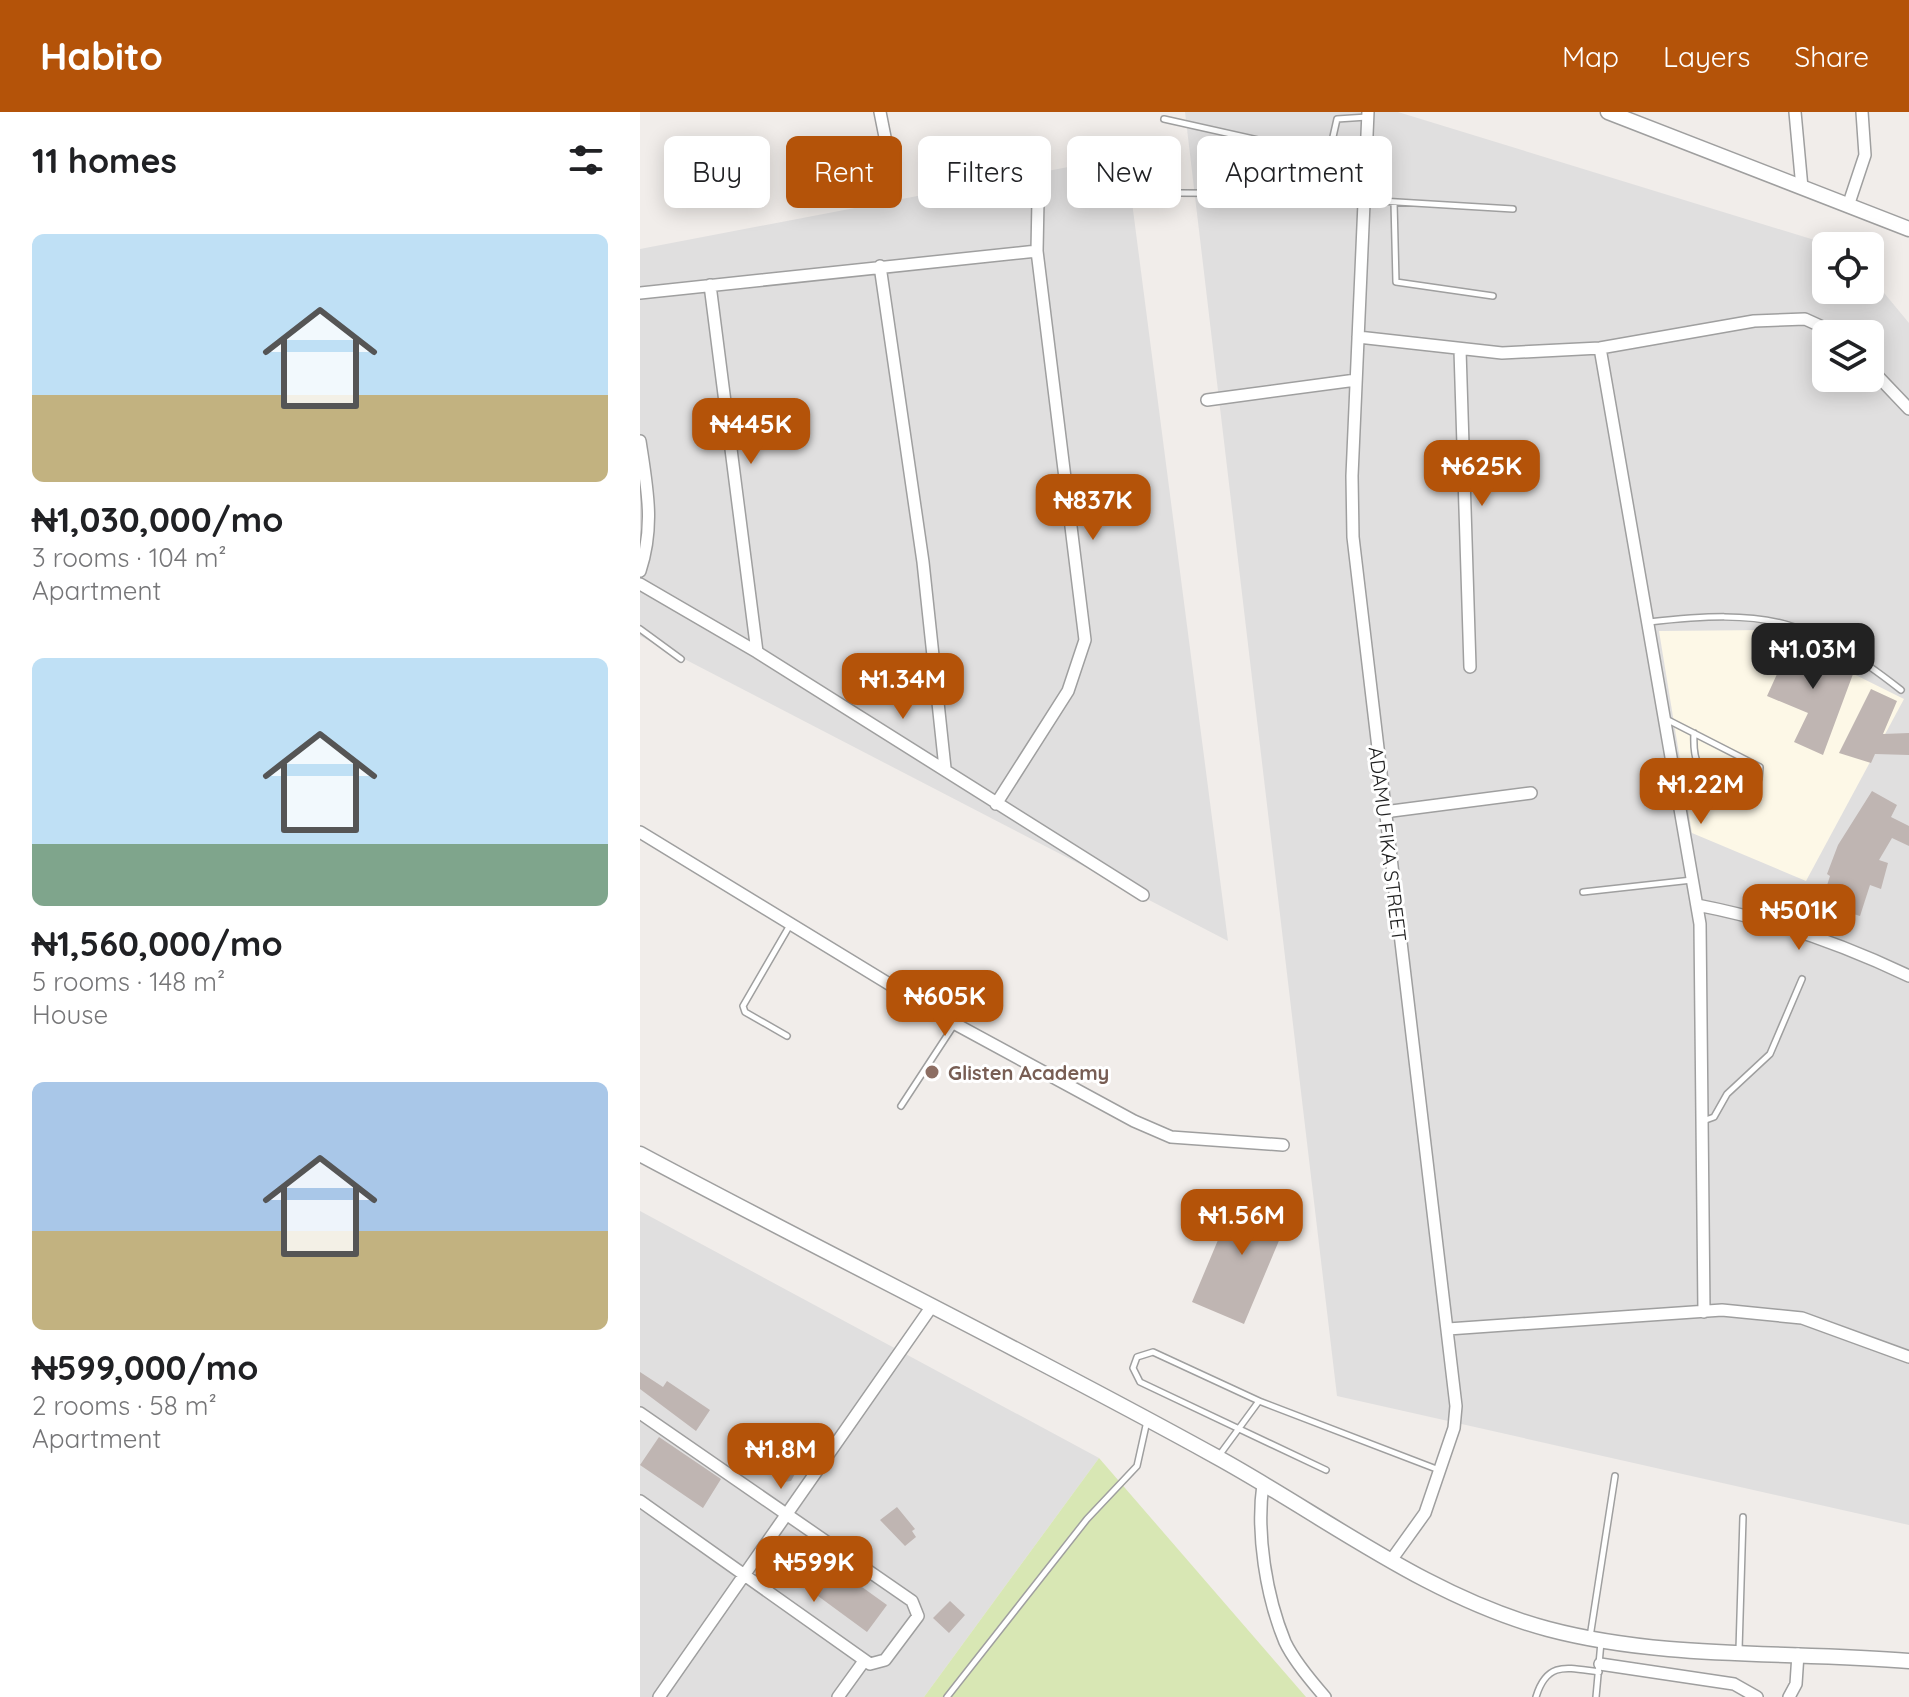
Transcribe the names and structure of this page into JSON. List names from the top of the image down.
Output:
{
  "streets": {
    "street": ["ADAMU FIKA STREET"]
  },
  "places": ["Glisten Academy"],
  "page": {
    "header": "Habito",
    "nav": ["Map", "Layers", "Share"],
    "heading": "11 homes",
    "chip": [
      "Buy",
      "Rent",
      "Filters",
      "New",
      "Apartment"
    ],
    "list": [
      {
        "name": "₦1,030,000/mo",
        "note": "3 rooms · 104 m² · Apartment"
      },
      {
        "name": "₦1,560,000/mo",
        "note": "5 rooms · 148 m² · House"
      },
      {
        "name": "₦599,000/mo",
        "note": "2 rooms · 58 m² · Apartment"
      }
    ],
    "price": [
      "₦445K",
      "₦625K",
      "₦837K",
      "₦1.03M",
      "₦1.34M",
      "₦1.22M",
      "₦501K",
      "₦605K",
      "₦1.56M",
      "₦1.8M",
      "₦599K"
    ]
  }
}
